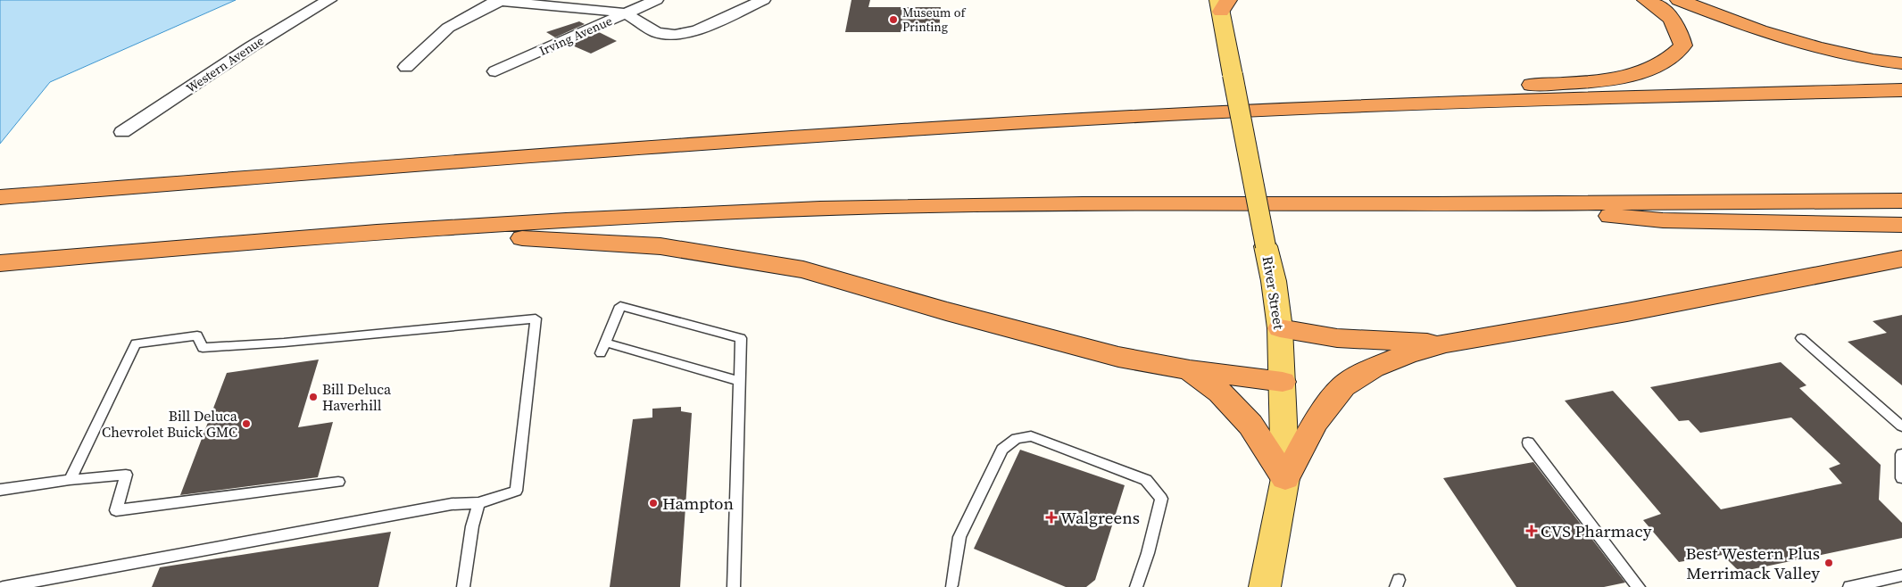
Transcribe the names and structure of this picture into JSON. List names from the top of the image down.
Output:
{
  "streets": {
    "main road": ["River Street"],
    "street": ["Irving Avenue", "Western Avenue"]
  },
  "places": {
    "other": [
      "Museum of Printing",
      "Bill Deluca Haverhill",
      "Bill Deluca Chevrolet Buick GMC",
      "Hampton",
      "Best Western Plus Merrimack Valley"
    ],
    "health": ["Walgreens", "CVS Pharmacy"]
  }
}
